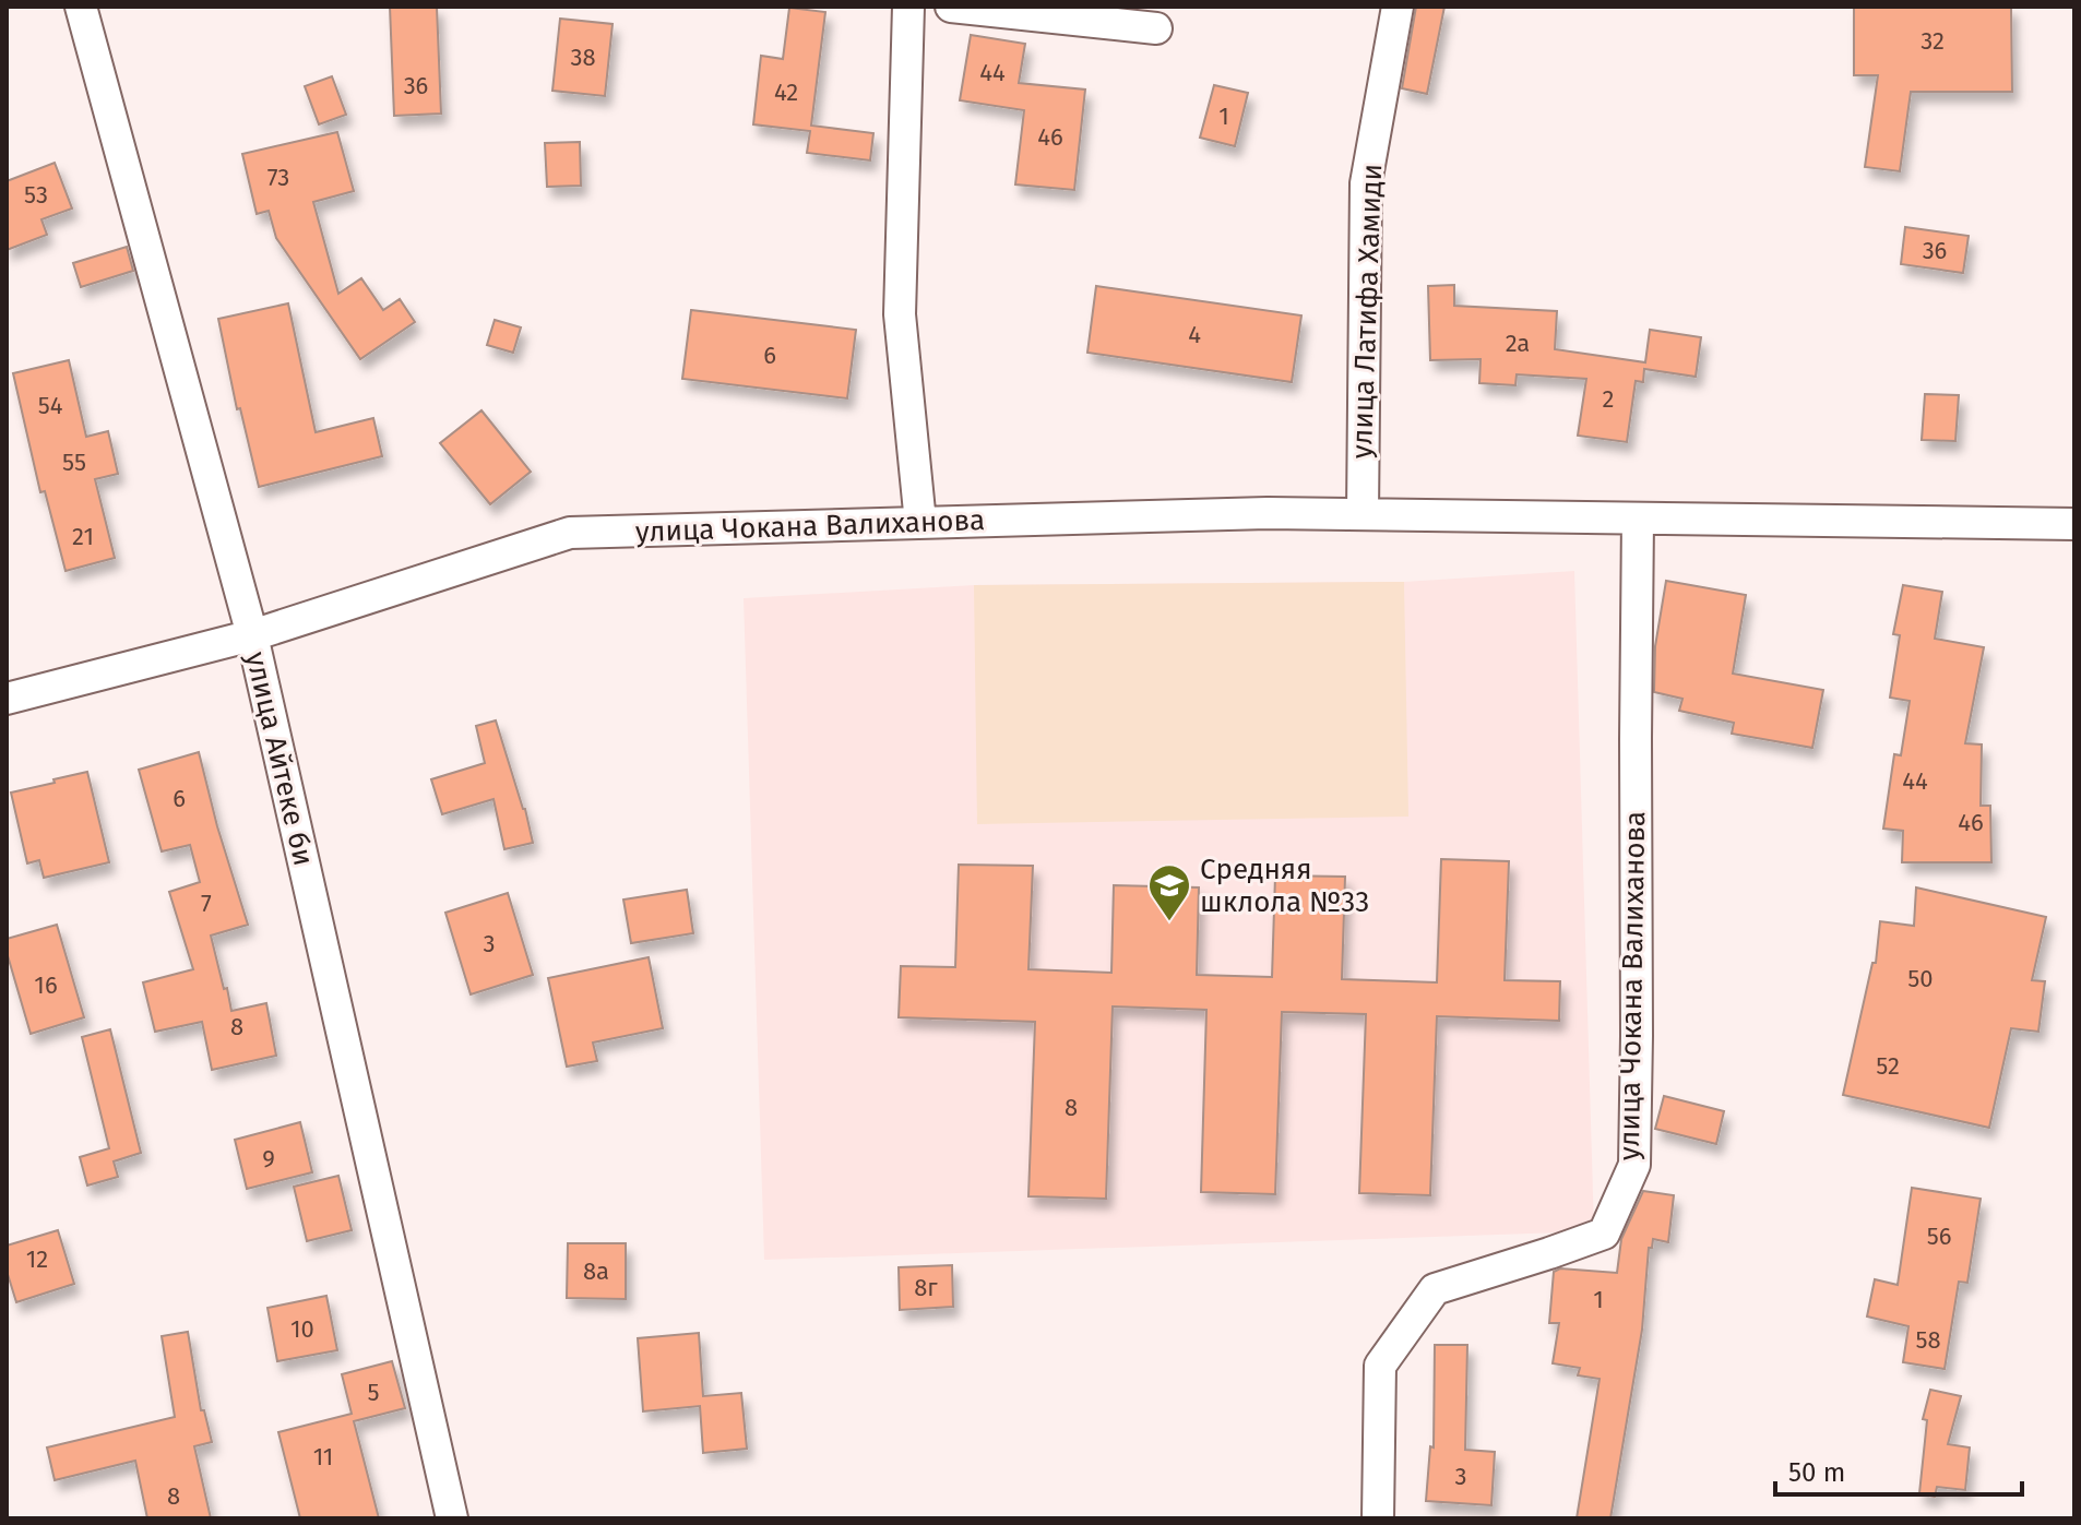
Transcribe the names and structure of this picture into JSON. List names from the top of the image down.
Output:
{
  "streets": {
    "street": ["улица Латифа Хамиди", "улица Чокана Валиханова", "улица Айтеке би"]
  },
  "crossings": [
    ["улица Латифа Хамиди", "улица Чокана Валиханова"],
    ["улица Чокана Валиханова", "улица Айтеке би"]
  ],
  "places": {
    "school or university": ["Средняя шклола №33"]
  },
  "house_numbers": [
    "32",
    "38",
    "44",
    "36",
    "42",
    "1",
    "46",
    "73",
    "53",
    "36",
    "4",
    "2а",
    "6",
    "2",
    "54",
    "55",
    "21",
    "44",
    "6",
    "46",
    "7",
    "3",
    "50",
    "16",
    "8",
    "52",
    "8",
    "9",
    "56",
    "12",
    "8а",
    "8г",
    "1",
    "10",
    "58",
    "5",
    "11",
    "3",
    "8"
  ],
  "scale_bar": "50 m"
}
